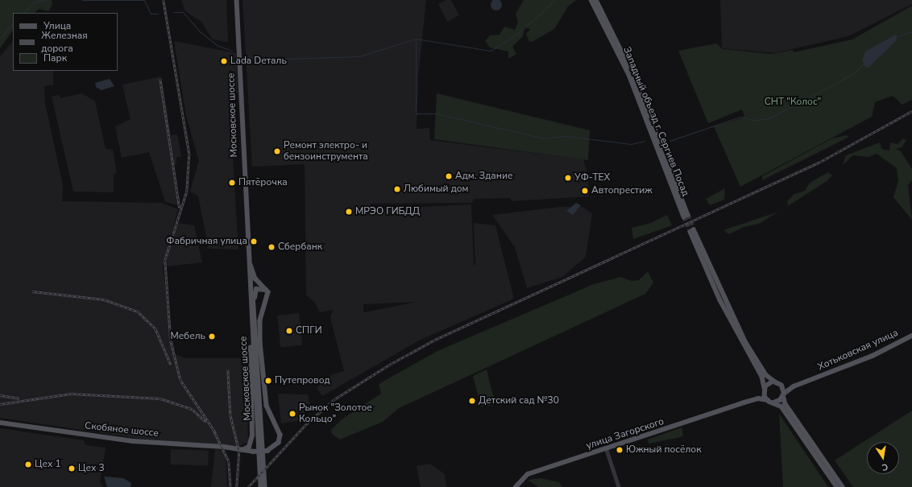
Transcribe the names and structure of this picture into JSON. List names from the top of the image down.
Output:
{
  "streets": {
    "main road": [
      "Московское шоссе",
      "Западный объезд г. Сергиев Посад",
      "Хотьковская улица",
      "Скобяное шоссе",
      "улица Загорского"
    ]
  },
  "crossings": [
    ["Московское шоссе", "Скобяное шоссе"]
  ],
  "parks": ["СНТ \"Колос\""],
  "places": [
    "Lada Dеталь",
    "Ремонт электро- и бензоинструмента",
    "Адм. Здание",
    "УФ-ТЕХ",
    "Пятёрочка",
    "Любимый дом",
    "Автопрестиж",
    "МРЭО ГИБДД",
    "Фабричная улица",
    "Сбербанк",
    "СПГИ",
    "Мебель",
    "Путепровод",
    "Детский сад №30",
    "Рынок \"Золотое Кольцо\"",
    "Южный посёлок",
    "Цех 1",
    "Цех 3"
  ],
  "legend": ["Улица", "Железная дорога", "Парк"],
  "north": "bottom"
}
